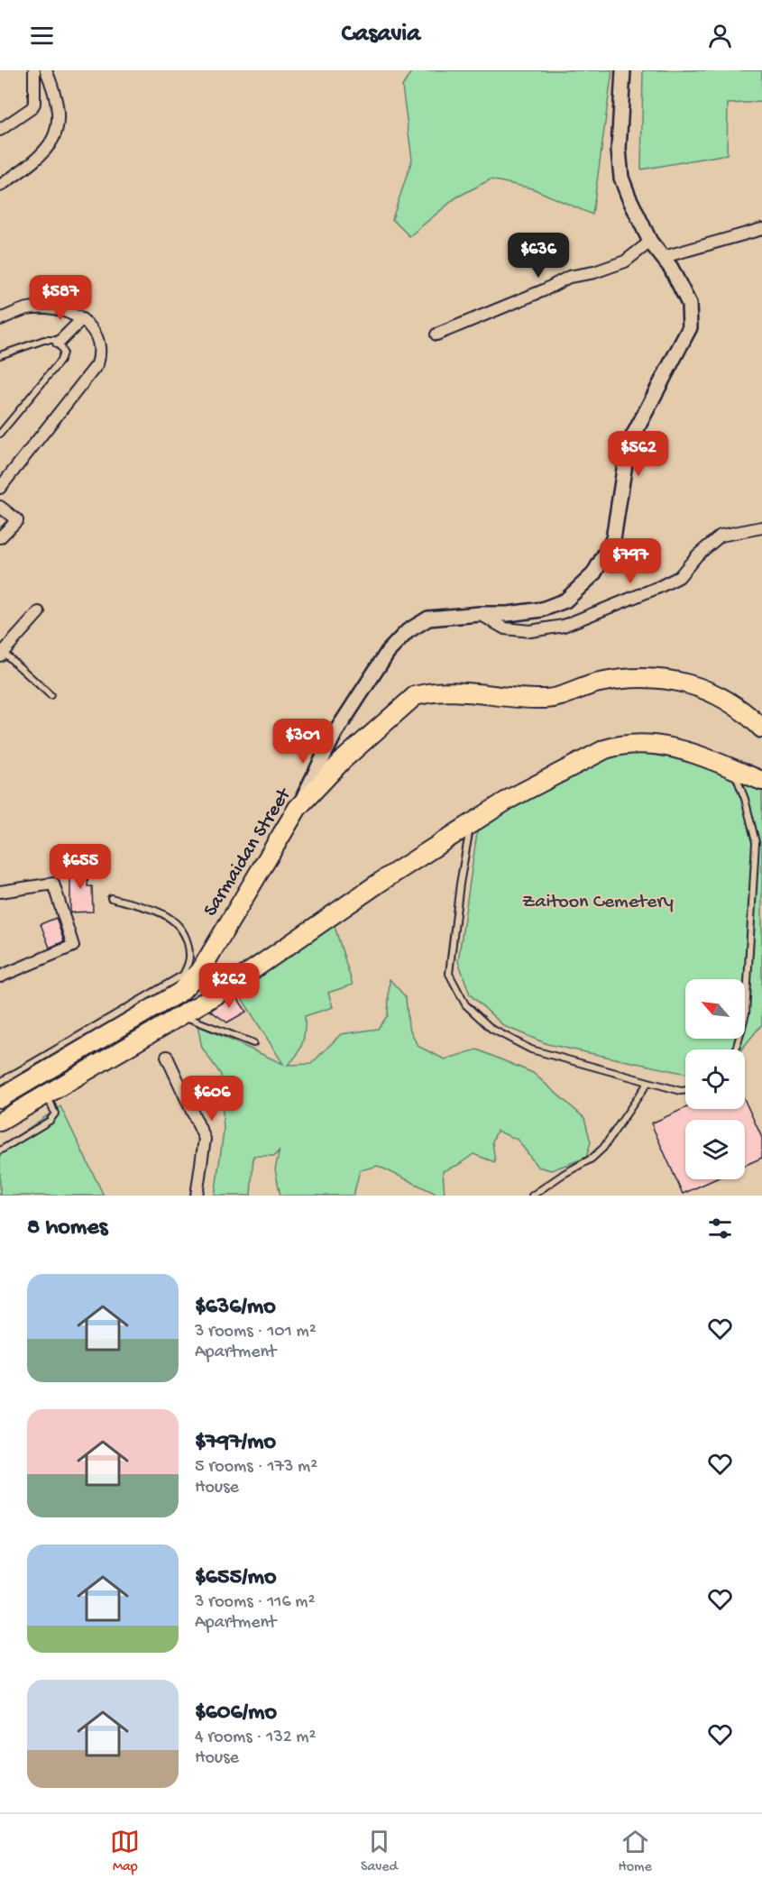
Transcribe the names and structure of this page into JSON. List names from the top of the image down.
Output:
{
  "streets": {
    "main road": ["Sarmaidan Street"]
  },
  "parks": ["Zaitoon Cemetery"],
  "north": "top left",
  "page": {
    "header": "Casavia",
    "price": [
      "$636",
      "$587",
      "$562",
      "$797",
      "$301",
      "$655",
      "$262",
      "$606"
    ],
    "heading": "8 homes",
    "list": [
      {
        "name": "$636/mo",
        "note": "3 rooms · 101 m² · Apartment"
      },
      {
        "name": "$797/mo",
        "note": "5 rooms · 173 m² · House"
      },
      {
        "name": "$655/mo",
        "note": "3 rooms · 116 m² · Apartment"
      },
      {
        "name": "$606/mo",
        "note": "4 rooms · 132 m² · House"
      }
    ],
    "tabs": ["Map", "Saved", "Home"]
  }
}
